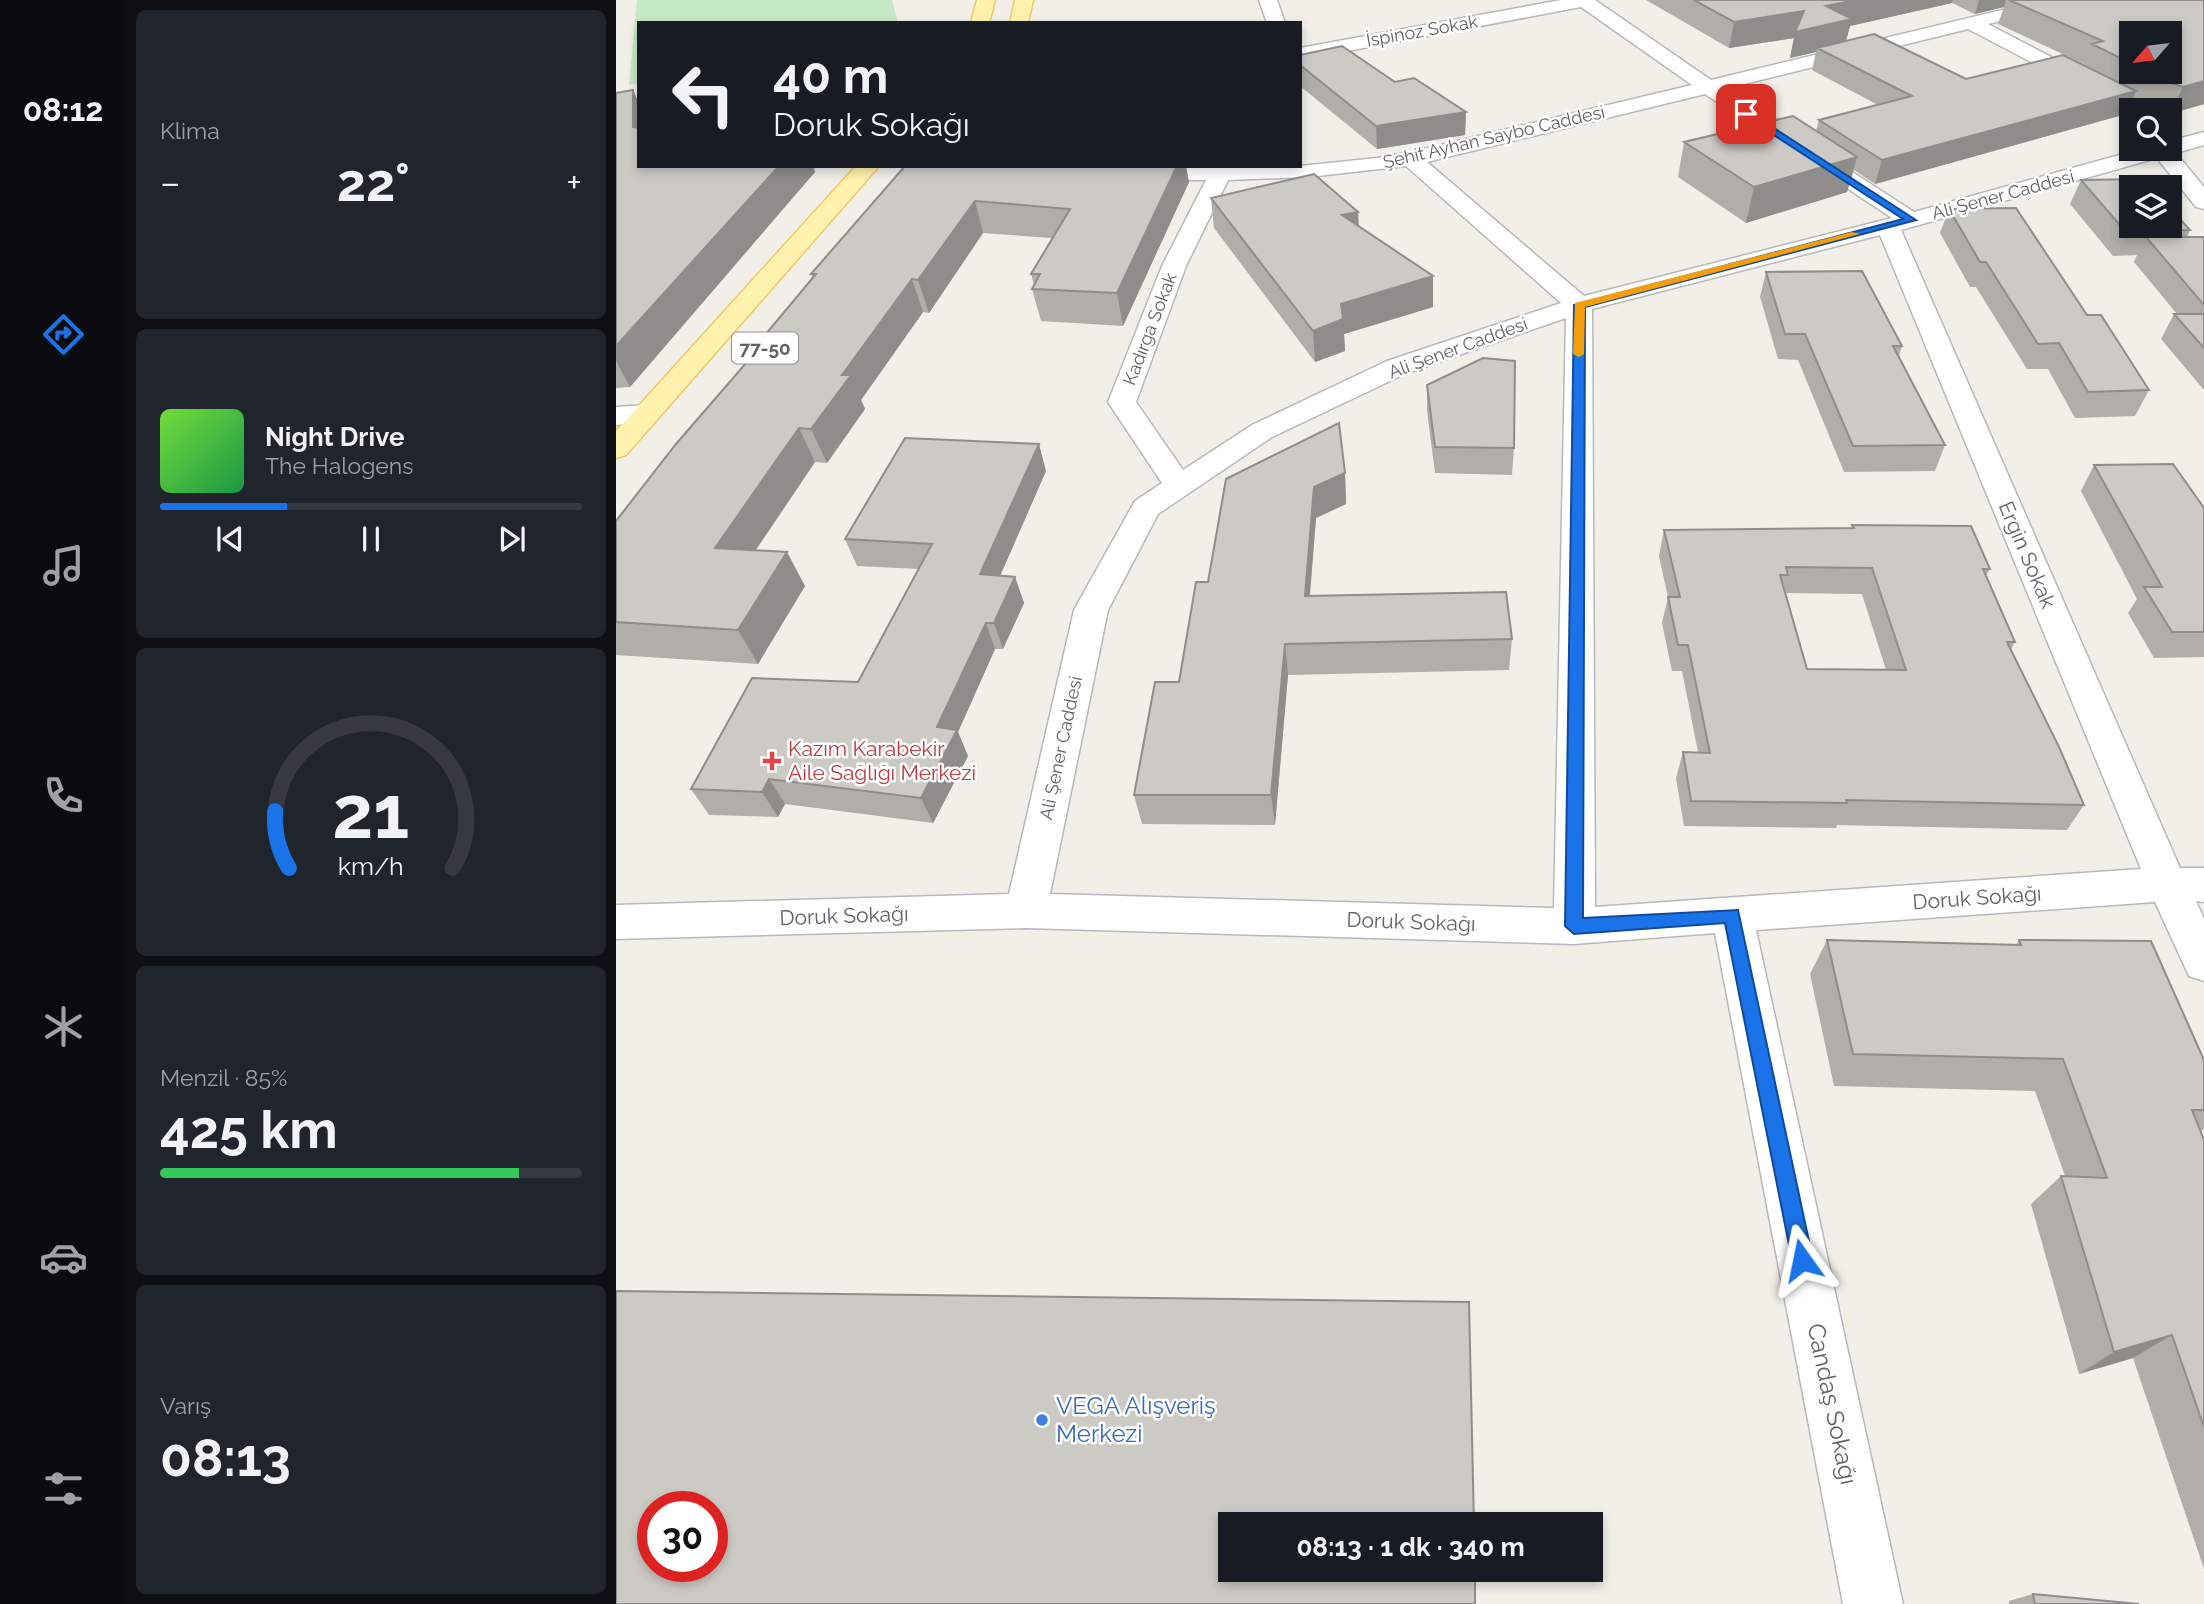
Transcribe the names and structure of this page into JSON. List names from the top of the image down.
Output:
{
  "streets": {
    "main road": ["77-50"],
    "street": [
      "İspinoz Sokak",
      "Şehit Ayhan Saybo Caddesi",
      "Ali Şener Caddesi",
      "Kadırga Sokak",
      "Ergin Sokak",
      "Doruk Sokağı",
      "Candaş Sokağı"
    ]
  },
  "crossings": [
    ["Şehit Ayhan Saybo Caddesi", "Kadırga Sokak"],
    ["Ali Şener Caddesi", "Kadırga Sokak"],
    ["Ali Şener Caddesi", "Ergin Sokak"],
    ["Ali Şener Caddesi", "Doruk Sokağı"],
    ["Ergin Sokak", "Doruk Sokağı"],
    ["Doruk Sokağı", "Candaş Sokağı"]
  ],
  "places": {
    "health": ["Kazım Karabekir Aile Sağlığı Merkezi"],
    "other": ["VEGA Alışveriş Merkezi"]
  },
  "north": "bottom left",
  "page": {
    "tabs": "08:12",
    "tile": [
      "Klima",
      ["Menzil · 85%", "425 km"],
      ["Varış", "08:13"]
    ],
    "turn": ["40 m", "Doruk Sokağı"],
    "heat": ["−", "22°", "+"],
    "song": ["Night Drive", "The Halogens"],
    "limit": "30",
    "trip": "08:13 · 1 dk · 340 m",
    "gauge": ["21", "km/h"]
  }
}
